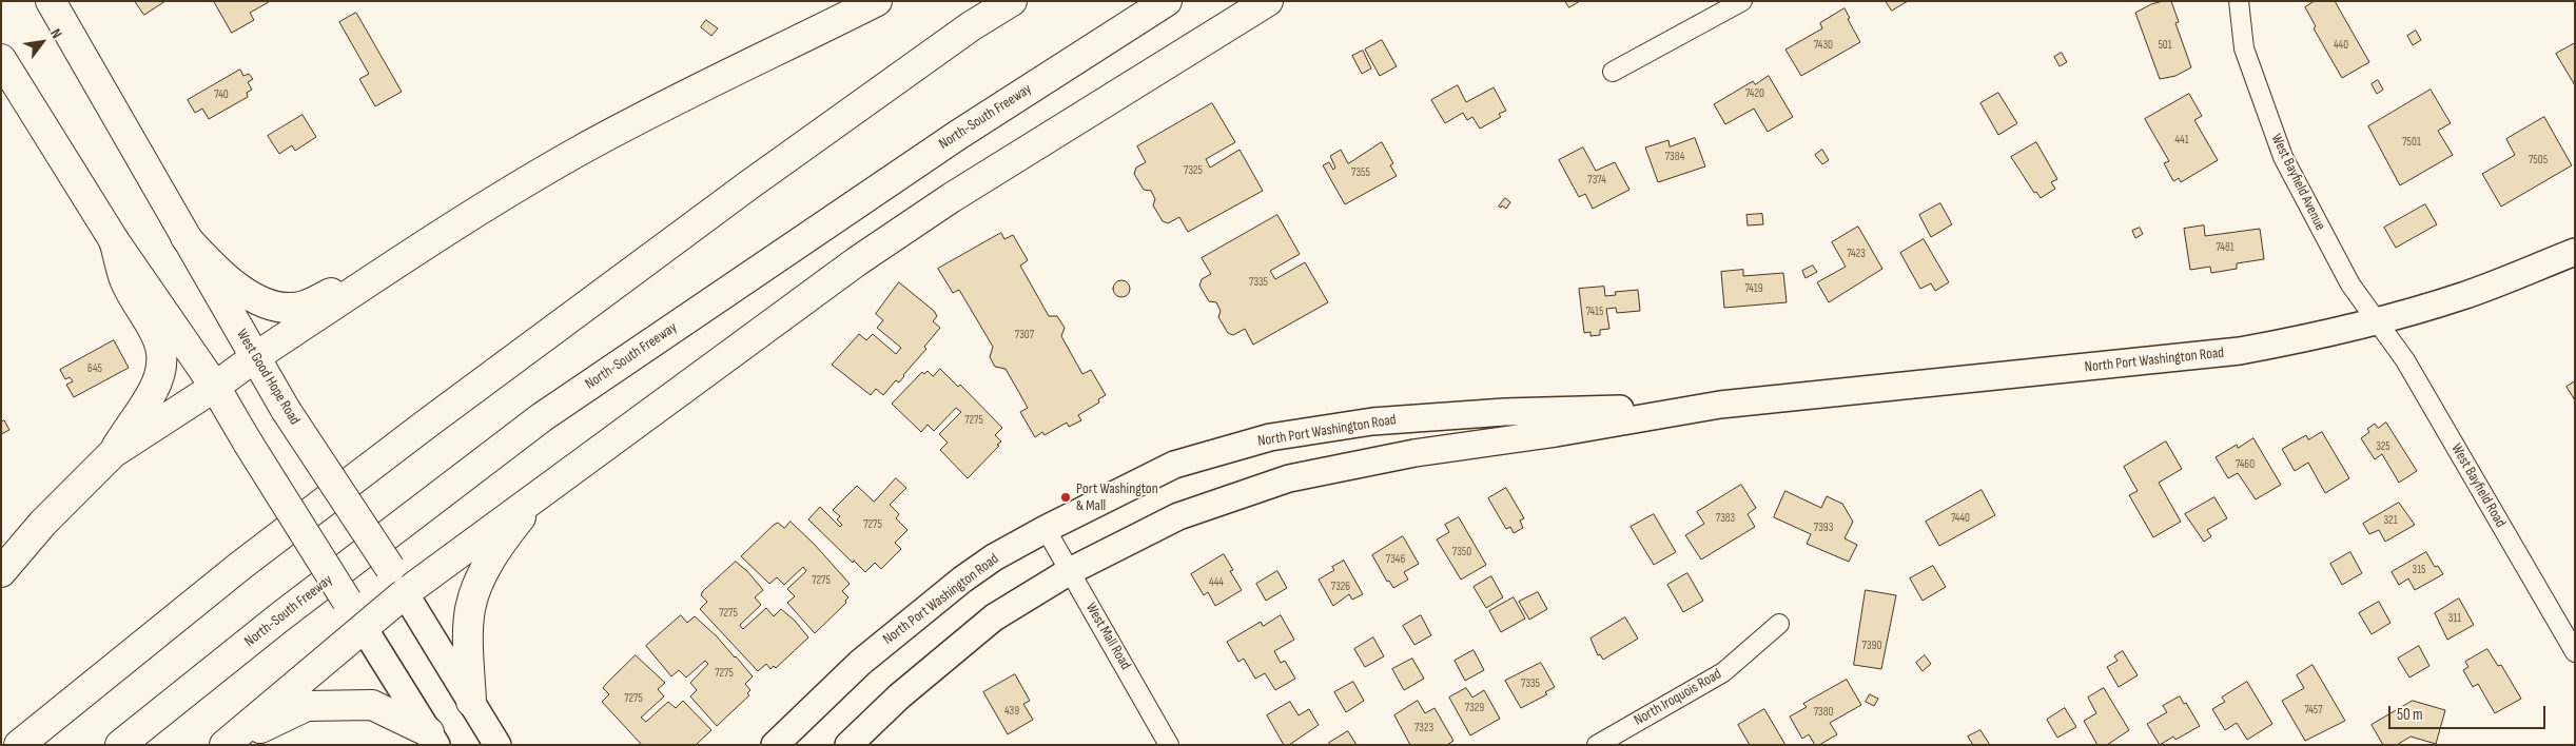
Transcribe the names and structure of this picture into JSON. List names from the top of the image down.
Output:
{
  "streets": {
    "main road": ["North-South Freeway", "North Port Washington Road", "West Good Hope Road"],
    "street": [
      "West Bayfield Avenue",
      "West Bayfield Road",
      "West Mall Road",
      "North Iroquois Road"
    ]
  },
  "crossings": [
    ["West Bayfield Avenue", "North Port Washington Road"],
    ["West Bayfield Avenue", "West Bayfield Road"],
    ["North Port Washington Road", "West Bayfield Road"],
    ["North Port Washington Road", "West Mall Road"]
  ],
  "places": ["Port Washington & Mall"],
  "house_numbers": [
    "7430",
    "501",
    "440",
    "7420",
    "740",
    "441",
    "7501",
    "7384",
    "7505",
    "7325",
    "7355",
    "7374",
    "7481",
    "7423",
    "7335",
    "7419",
    "7415",
    "7307",
    "645",
    "7275",
    "325",
    "7460",
    "7383",
    "7440",
    "321",
    "7275",
    "7393",
    "7350",
    "7346",
    "315",
    "7275",
    "444",
    "7326",
    "7275",
    "311",
    "7390",
    "7275",
    "7335",
    "7275",
    "7329",
    "7457",
    "439",
    "7380",
    "7323"
  ],
  "scale_bar": "50 m",
  "north": "top right"
}
